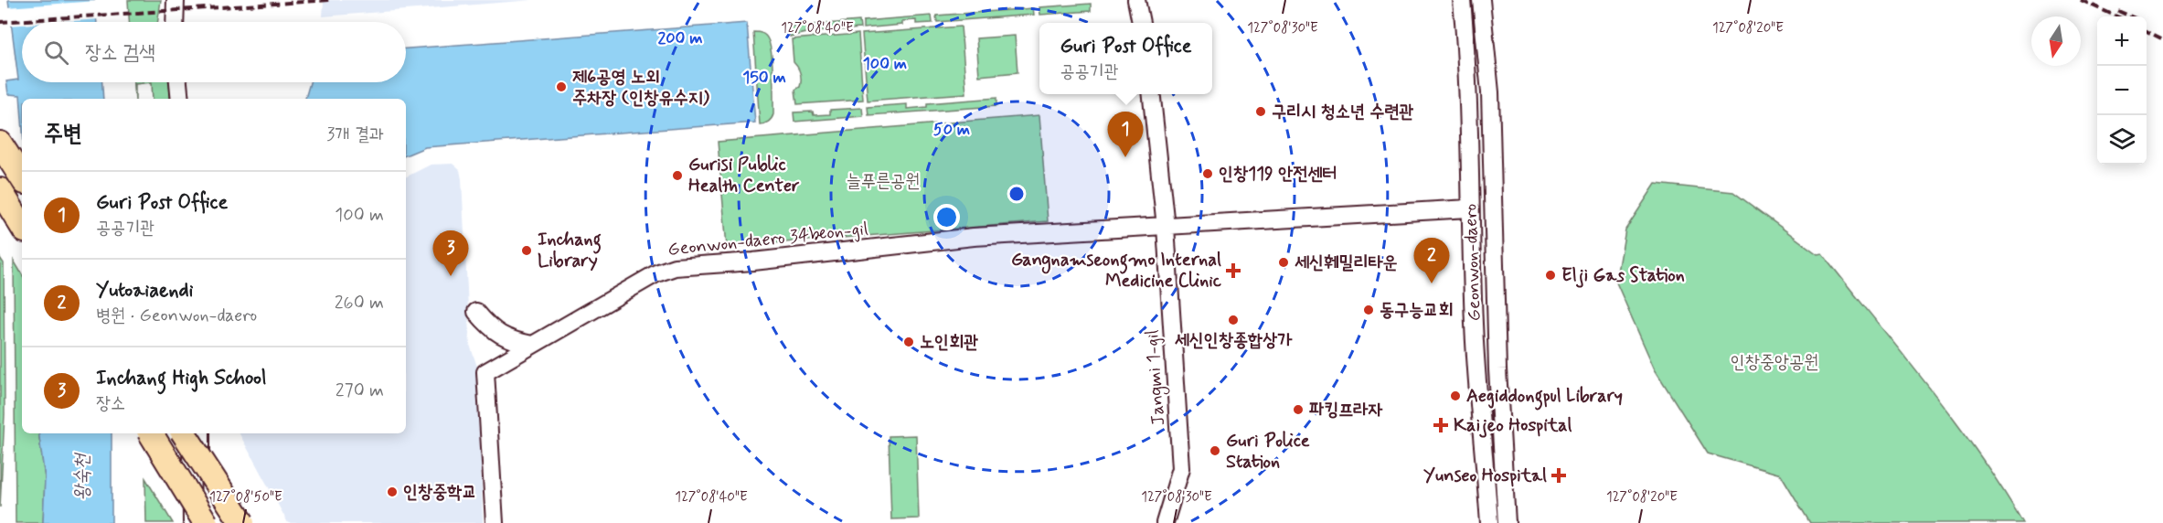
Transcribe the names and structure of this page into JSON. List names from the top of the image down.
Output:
{
  "streets": {
    "street": ["Geonwon-daero 34beon-gil", "Geonwon-daero", "Jangmi 1-gil"]
  },
  "crossings": [
    ["Geonwon-daero 34beon-gil", "Geonwon-daero"],
    ["Geonwon-daero 34beon-gil", "Jangmi 1-gil"]
  ],
  "water": ["왕숙천"],
  "parks": ["늘푸른공원", "인창중앙공원"],
  "places": {
    "other": [
      "제6공영 노외 주차장 (인창유수지)",
      "구리시 청소년 수련관",
      "인창119 안전센터",
      "Gurisi Public Health Center",
      "Inchang Library",
      "세신훼밀리타운",
      "Elji Gas Station",
      "동구능교회",
      "세신인창종합상가",
      "노인회관",
      "Aegiddongpul Library",
      "파킹프라자",
      "Guri Police Station",
      "인창중학교"
    ],
    "health": ["Gangnamseongmo Internal Medicine Clinic", "Kaijeo Hospital", "Yunseo Hospital"]
  },
  "north": "bottom",
  "page": {
    "map_buttons": ["+", "−"],
    "search": "장소 검색",
    "popup": ["Guri Post Office", "공공기관"],
    "heading": ["주변", "3개 결과"],
    "pins": ["1", "3", "2"],
    "list": [
      {
        "mark": "1",
        "name": "Guri Post Office",
        "note": "공공기관",
        "value": "100 m"
      },
      {
        "mark": "2",
        "name": "Yutoaiaendi",
        "note": "병원 · Geonwon-daero",
        "value": "260 m"
      },
      {
        "mark": "3",
        "name": "Inchang High School",
        "note": "장소",
        "value": "270 m"
      }
    ]
  },
  "coordinates": [
    "127°08'40\"E",
    "127°08'30\"E",
    "127°08'20\"E",
    "127°08'50\"E"
  ],
  "rings": [
    "200 m",
    "100 m",
    "150 m",
    "50 m"
  ]
}
